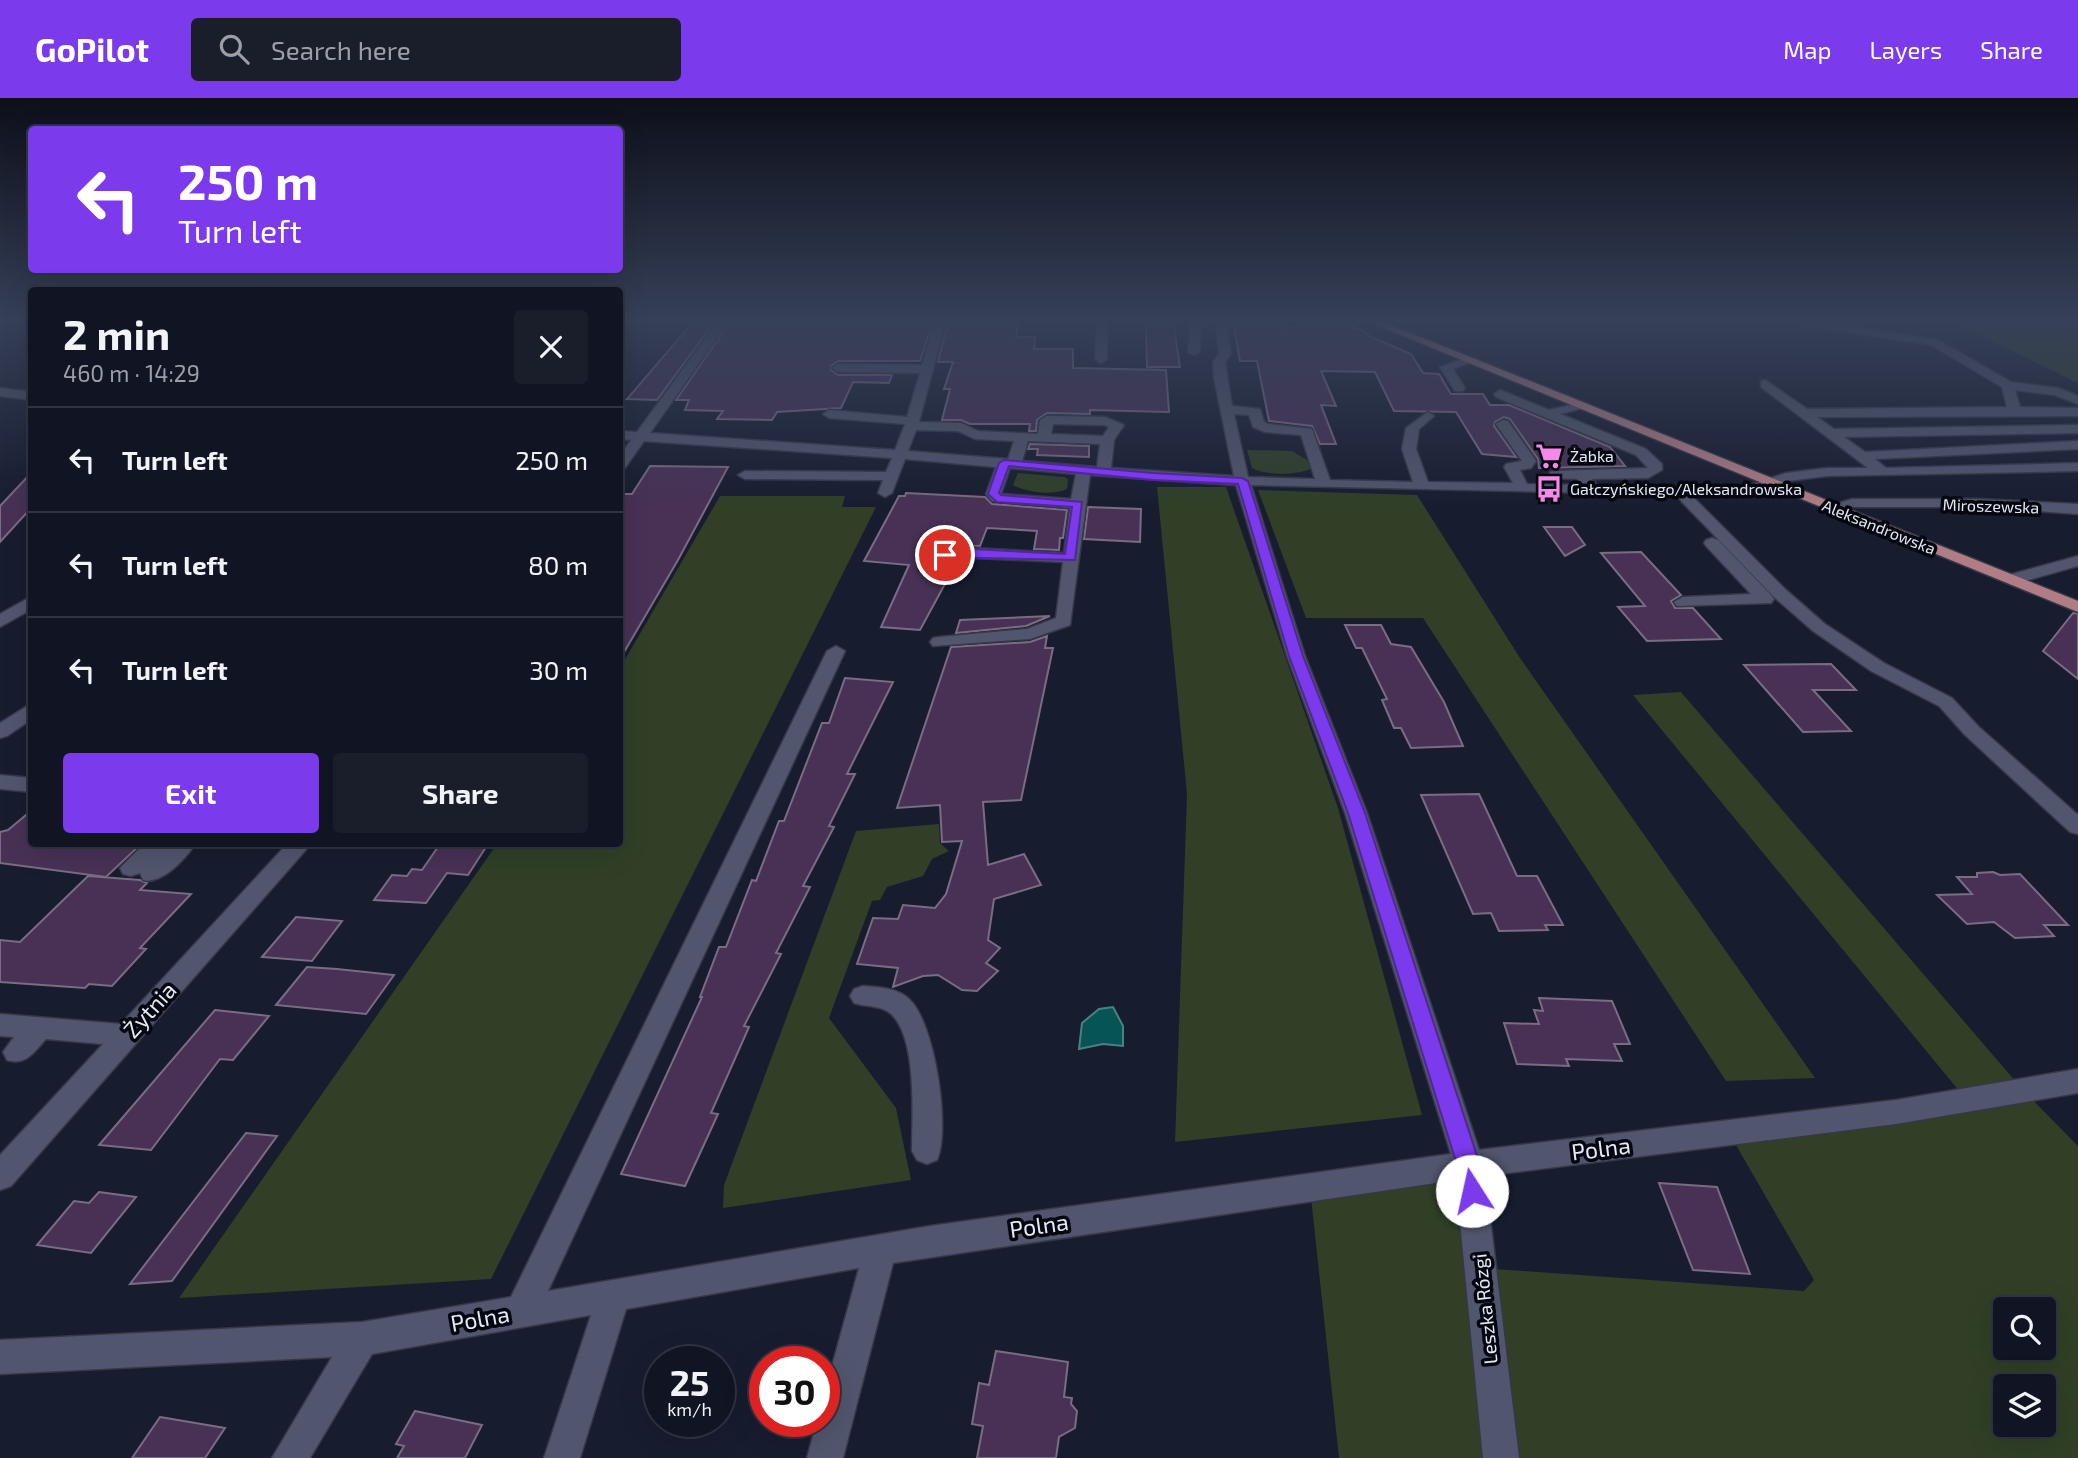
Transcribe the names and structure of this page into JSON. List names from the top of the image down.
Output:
{
  "streets": {
    "main road": ["Aleksandrowska"],
    "street": [
      "Miroszewska",
      "Żytnia",
      "Polna",
      "Leszka Rózgi"
    ]
  },
  "crossings": [
    ["Miroszewska", "Aleksandrowska"],
    ["Polna", "Leszka Rózgi"]
  ],
  "places": {
    "supermarket": ["Żabka"],
    "bus stop": ["Gałczyńskiego/Aleksandrowska"]
  },
  "page": {
    "header": "GoPilot",
    "search": "Search here",
    "nav": ["Map", "Layers", "Share"],
    "turn": ["250 m", "Turn left"],
    "heading": ["2 min", "460 m · 14:29"],
    "list": [
      {
        "name": "Turn left",
        "value": "250 m"
      },
      {
        "name": "Turn left",
        "value": "80 m"
      },
      {
        "name": "Turn left",
        "value": "30 m"
      }
    ],
    "buttons": ["Exit", "Share"],
    "speed": "25 km/h",
    "limit": "30"
  }
}
